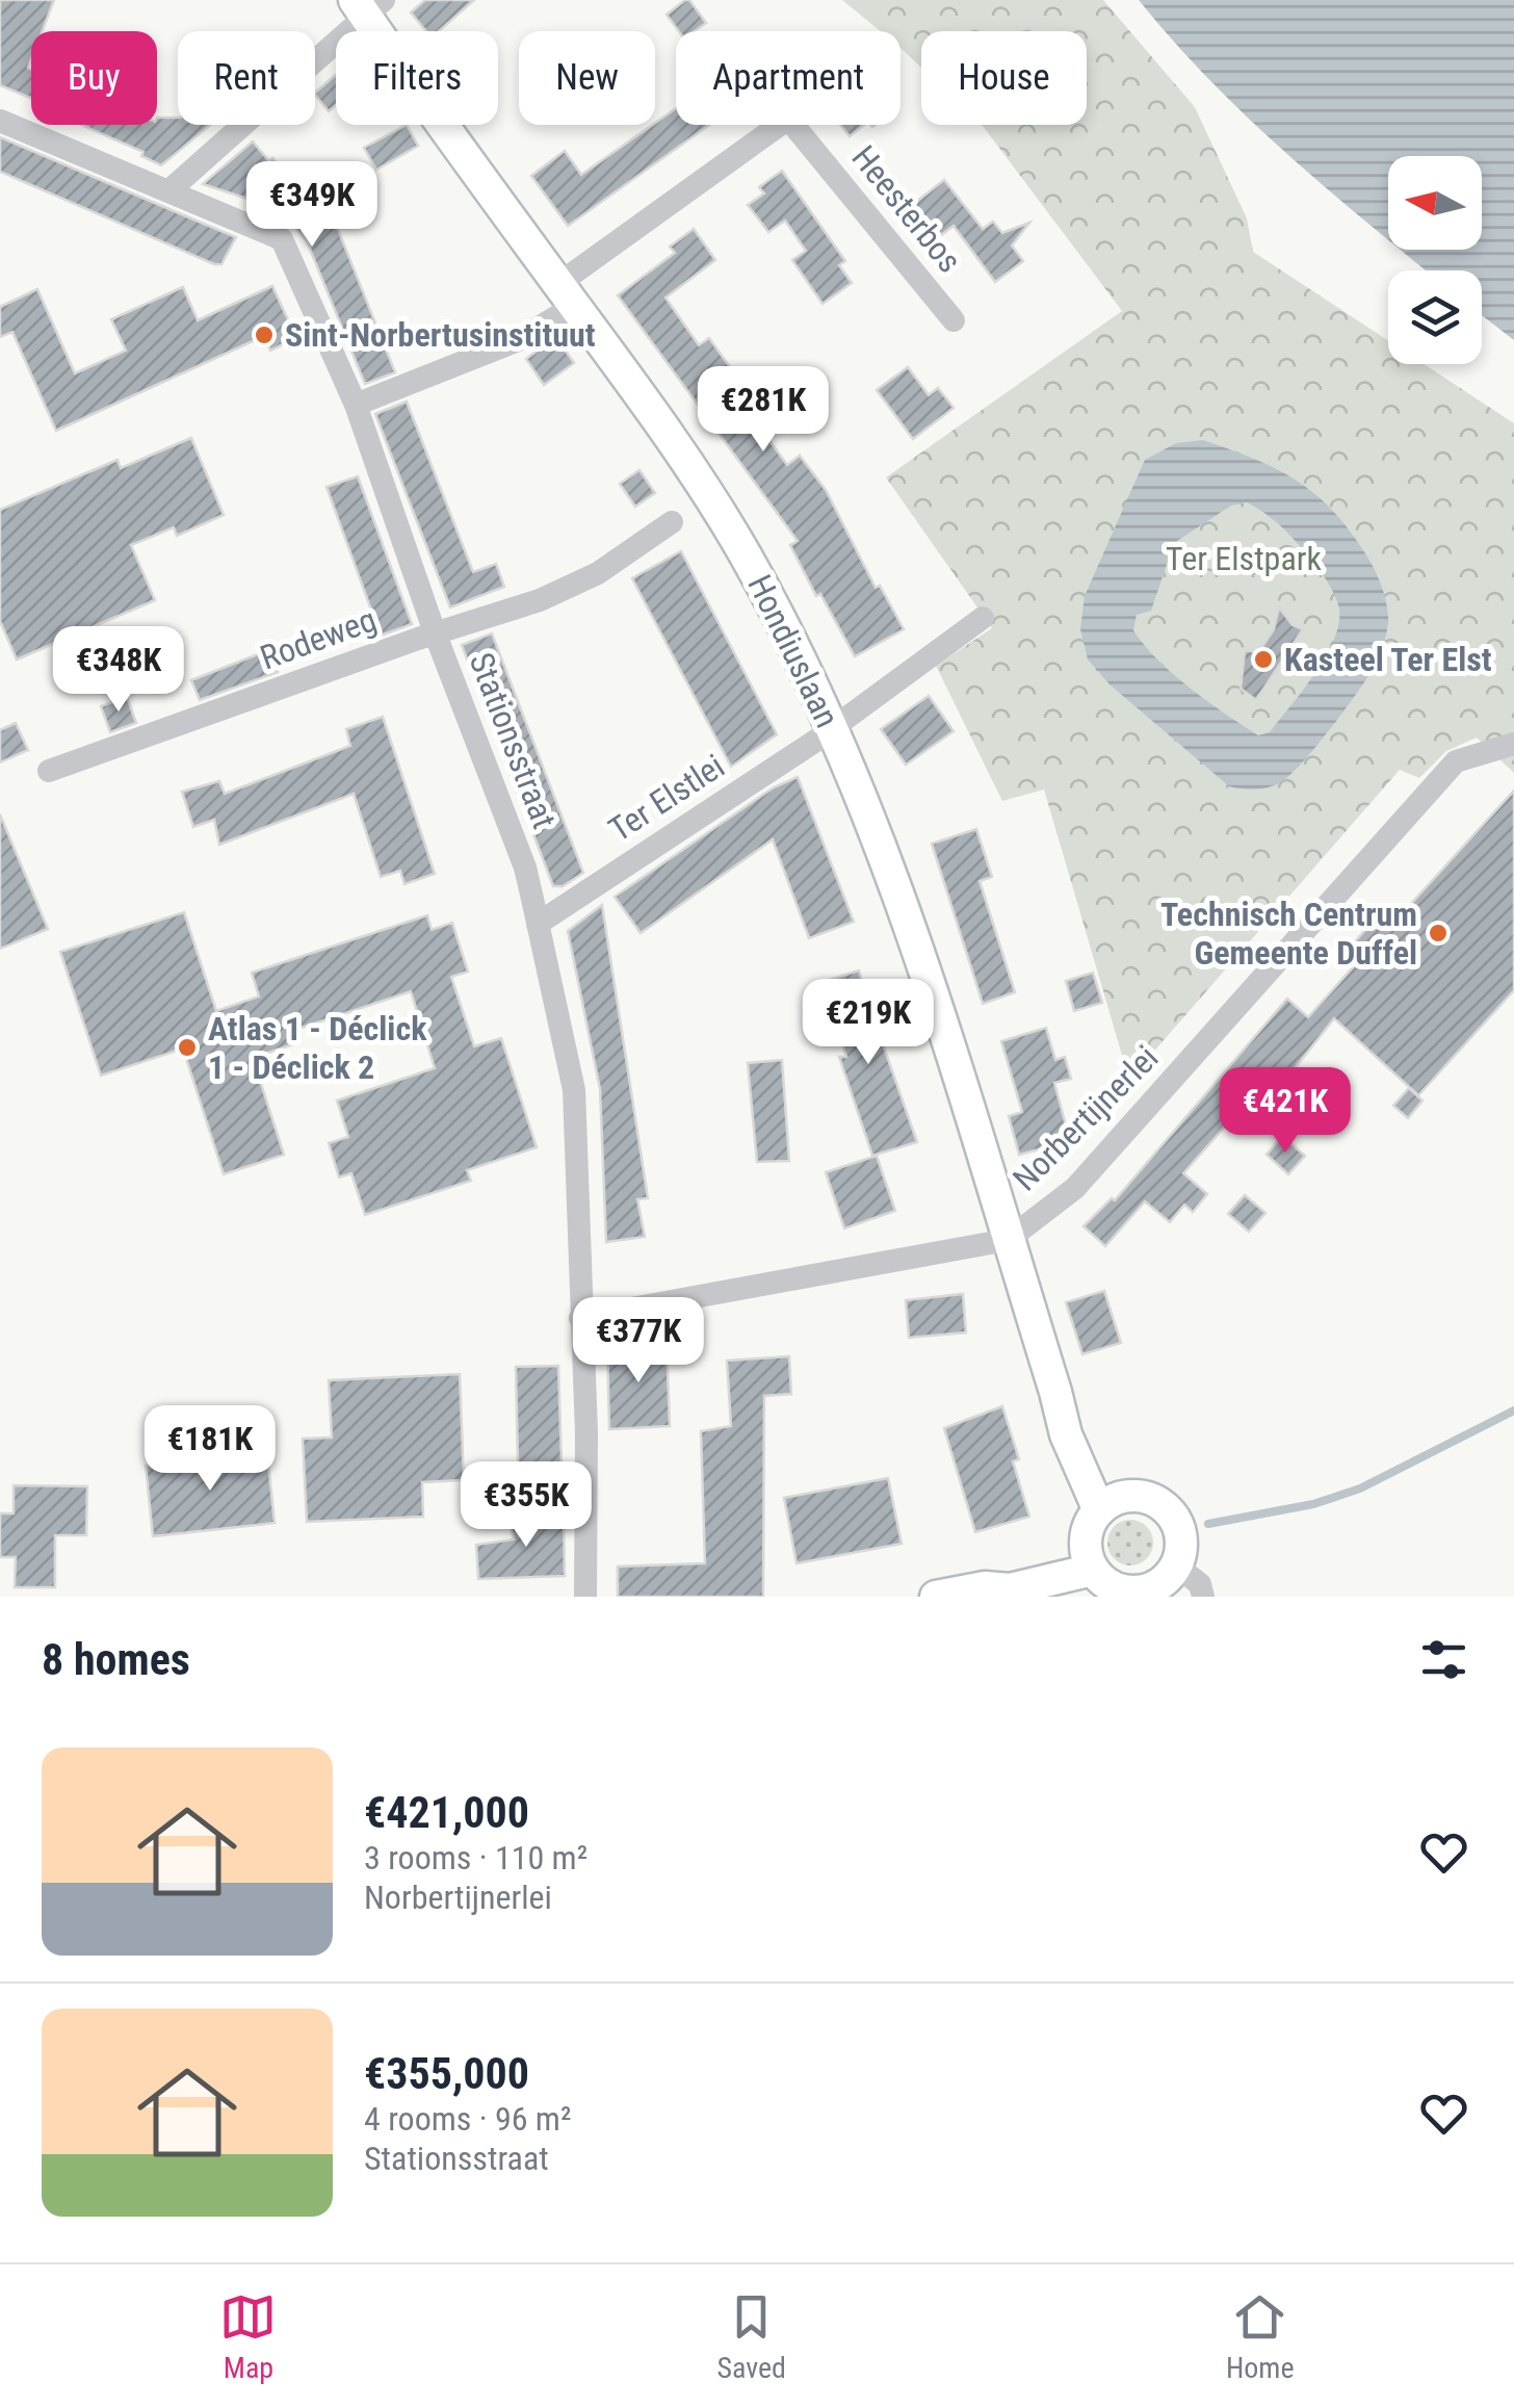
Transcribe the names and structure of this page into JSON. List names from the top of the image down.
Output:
{
  "streets": {
    "street": [
      "Heesterbos",
      "Rodeweg",
      "Hondiuslaan",
      "Stationsstraat",
      "Ter Elstlei",
      "Norbertijnerlei"
    ]
  },
  "crossings": [
    ["Heesterbos", "Hondiuslaan"],
    ["Rodeweg", "Stationsstraat"],
    ["Hondiuslaan", "Ter Elstlei"],
    ["Hondiuslaan", "Norbertijnerlei"],
    ["Stationsstraat", "Ter Elstlei"],
    ["Stationsstraat", "Norbertijnerlei"]
  ],
  "parks": ["Ter Elstpark"],
  "places": [
    "Sint-Norbertusinstituut",
    "Kasteel Ter Elst",
    "Technisch Centrum Gemeente Duffel",
    "Atlas 1 - Déclick 1 - Déclick 2"
  ],
  "north": "left",
  "page": {
    "chip": [
      "Buy",
      "Rent",
      "Filters",
      "New",
      "Apartment",
      "House"
    ],
    "price": [
      "€349K",
      "€281K",
      "€348K",
      "€219K",
      "€421K",
      "€377K",
      "€181K",
      "€355K"
    ],
    "heading": "8 homes",
    "list": [
      {
        "name": "€421,000",
        "note": "3 rooms · 110 m² · Norbertijnerlei"
      },
      {
        "name": "€355,000",
        "note": "4 rooms · 96 m² · Stationsstraat"
      }
    ],
    "tabs": ["Map", "Saved", "Home"]
  }
}
